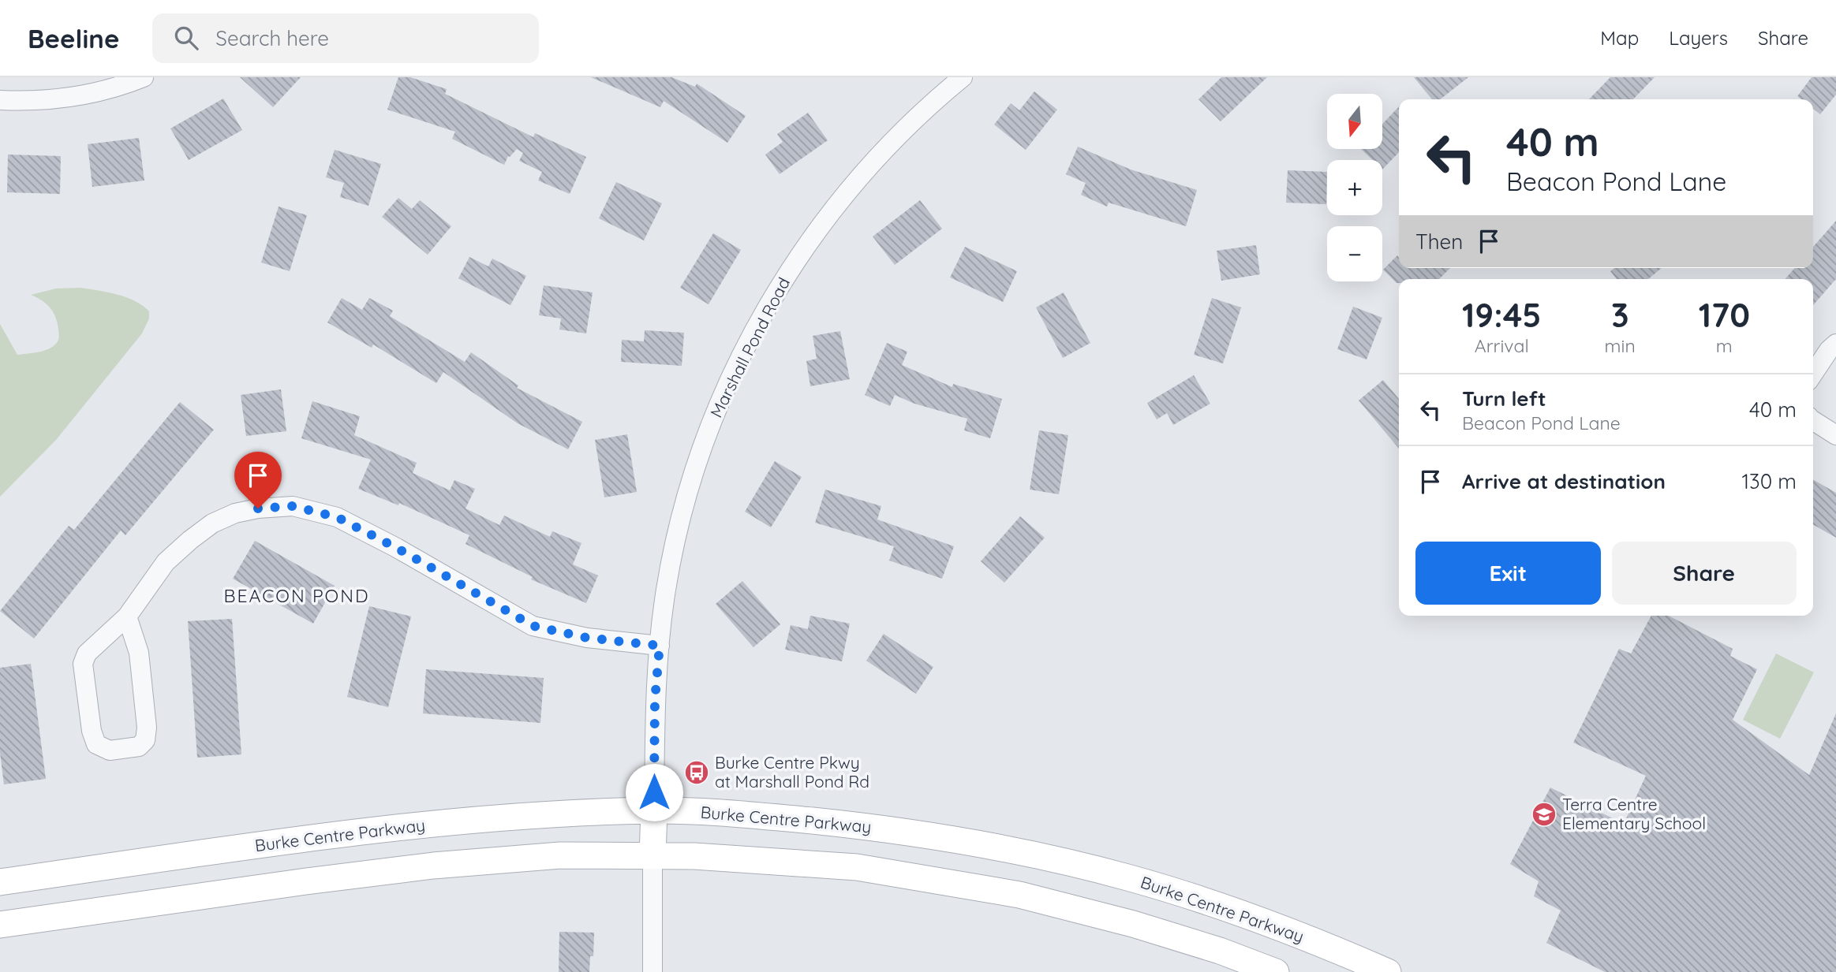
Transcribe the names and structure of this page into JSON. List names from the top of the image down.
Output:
{
  "streets": {
    "main road": ["Burke Centre Parkway"],
    "street": ["Marshall Pond Road"]
  },
  "crossings": [
    ["Marshall Pond Road", "Burke Centre Parkway"]
  ],
  "districts": ["BEACON POND"],
  "places": {
    "bus stop": ["Burke Centre Pkwy at Marshall Pond Rd"],
    "school or university": ["Terra Centre Elementary School"]
  },
  "north": "bottom",
  "page": {
    "header": "Beeline",
    "search": "Search here",
    "nav": ["Map", "Layers", "Share"],
    "map_buttons": ["+", "−"],
    "turn": ["40 m", "Beacon Pond Lane"],
    "then": "Then",
    "eta": [
      "19:45",
      "Arrival",
      "3",
      "min",
      "170",
      "m"
    ],
    "list": [
      {
        "name": "Turn left",
        "note": "Beacon Pond Lane",
        "value": "40 m"
      },
      {
        "name": "Arrive at destination",
        "value": "130 m"
      }
    ],
    "buttons": ["Exit", "Share"]
  }
}
